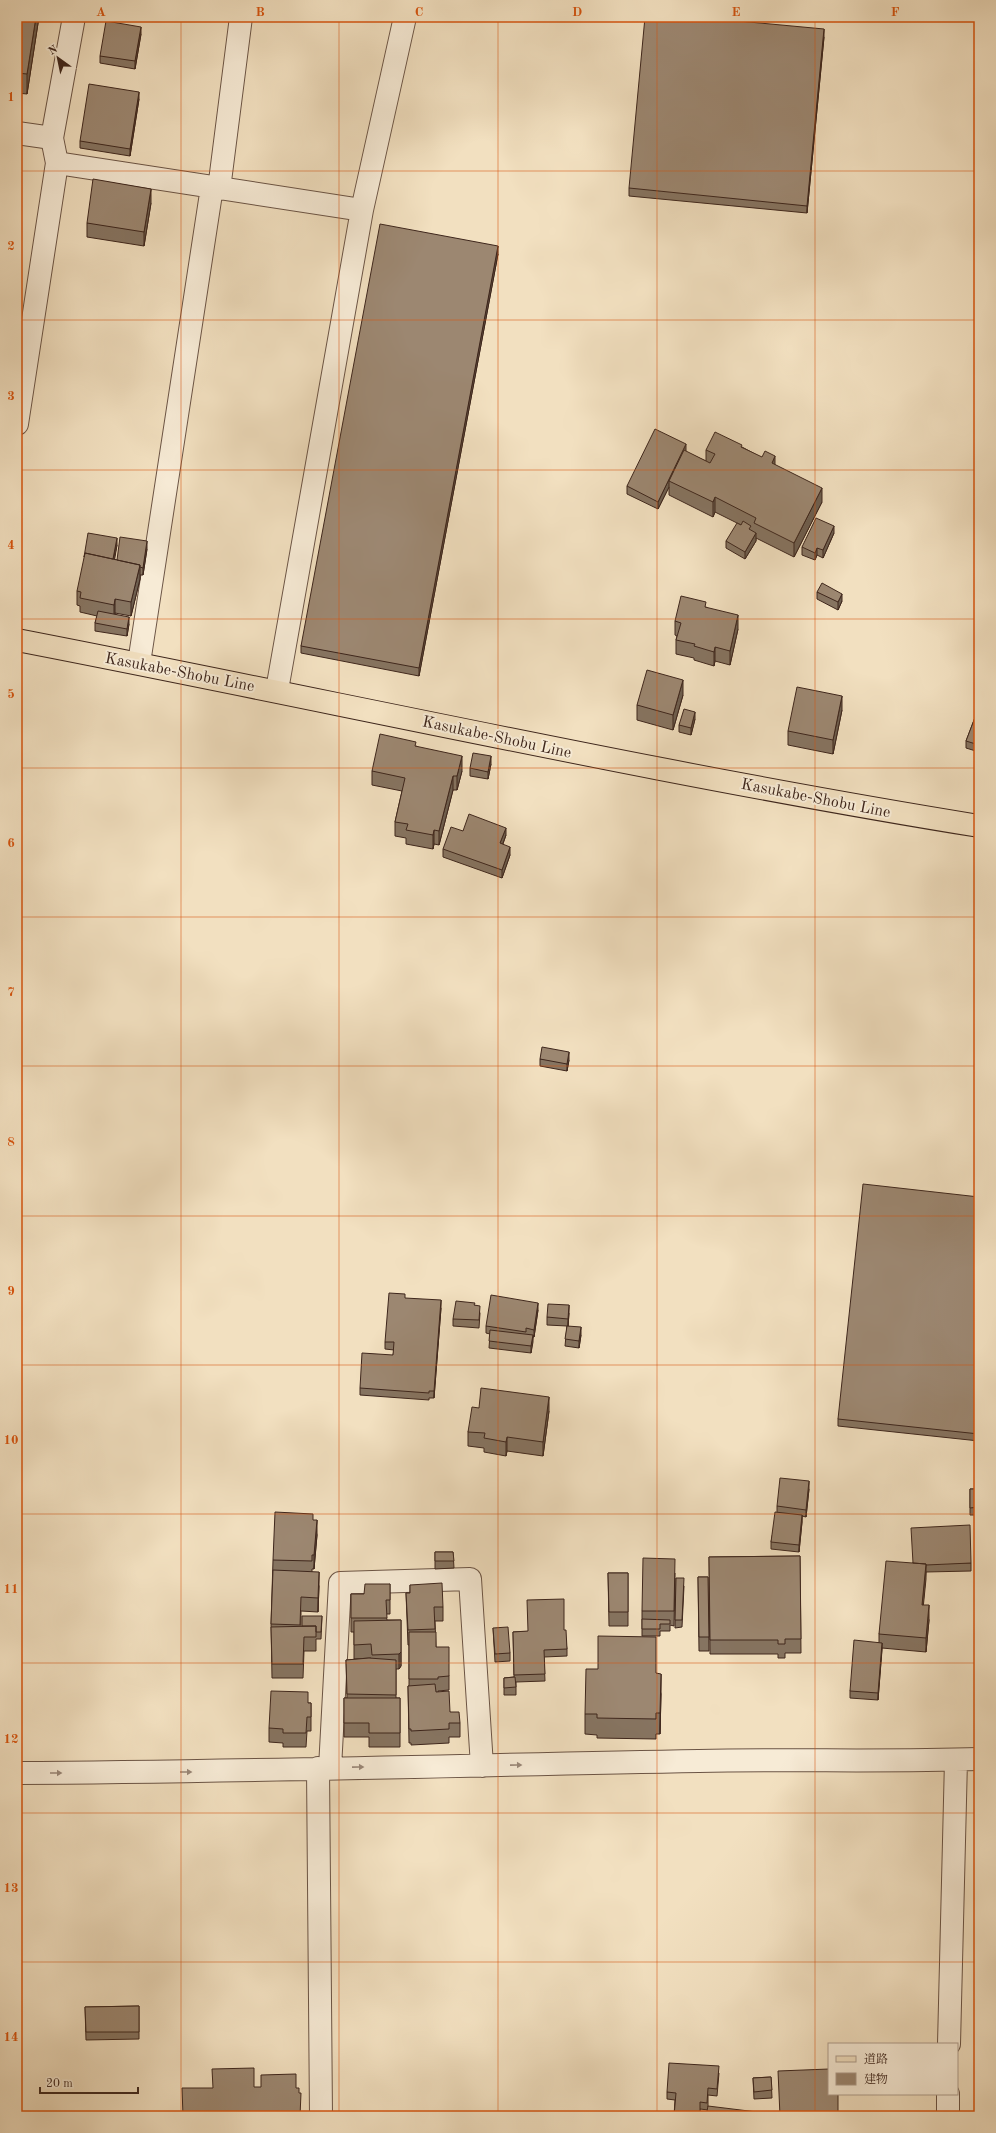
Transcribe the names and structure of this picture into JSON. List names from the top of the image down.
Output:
{
  "streets": {
    "main road": ["Kasukabe-Shobu Line"]
  },
  "legend": ["道路", "建物"],
  "scale_bar": "20 m",
  "north": "top left",
  "grid": {
    "columns": [
      "A",
      "B",
      "C",
      "D",
      "E",
      "F"
    ],
    "rows": [
      "1",
      "2",
      "3",
      "4",
      "5",
      "6",
      "7",
      "8",
      "9",
      "10",
      "11",
      "12",
      "13",
      "14"
    ]
  }
}
